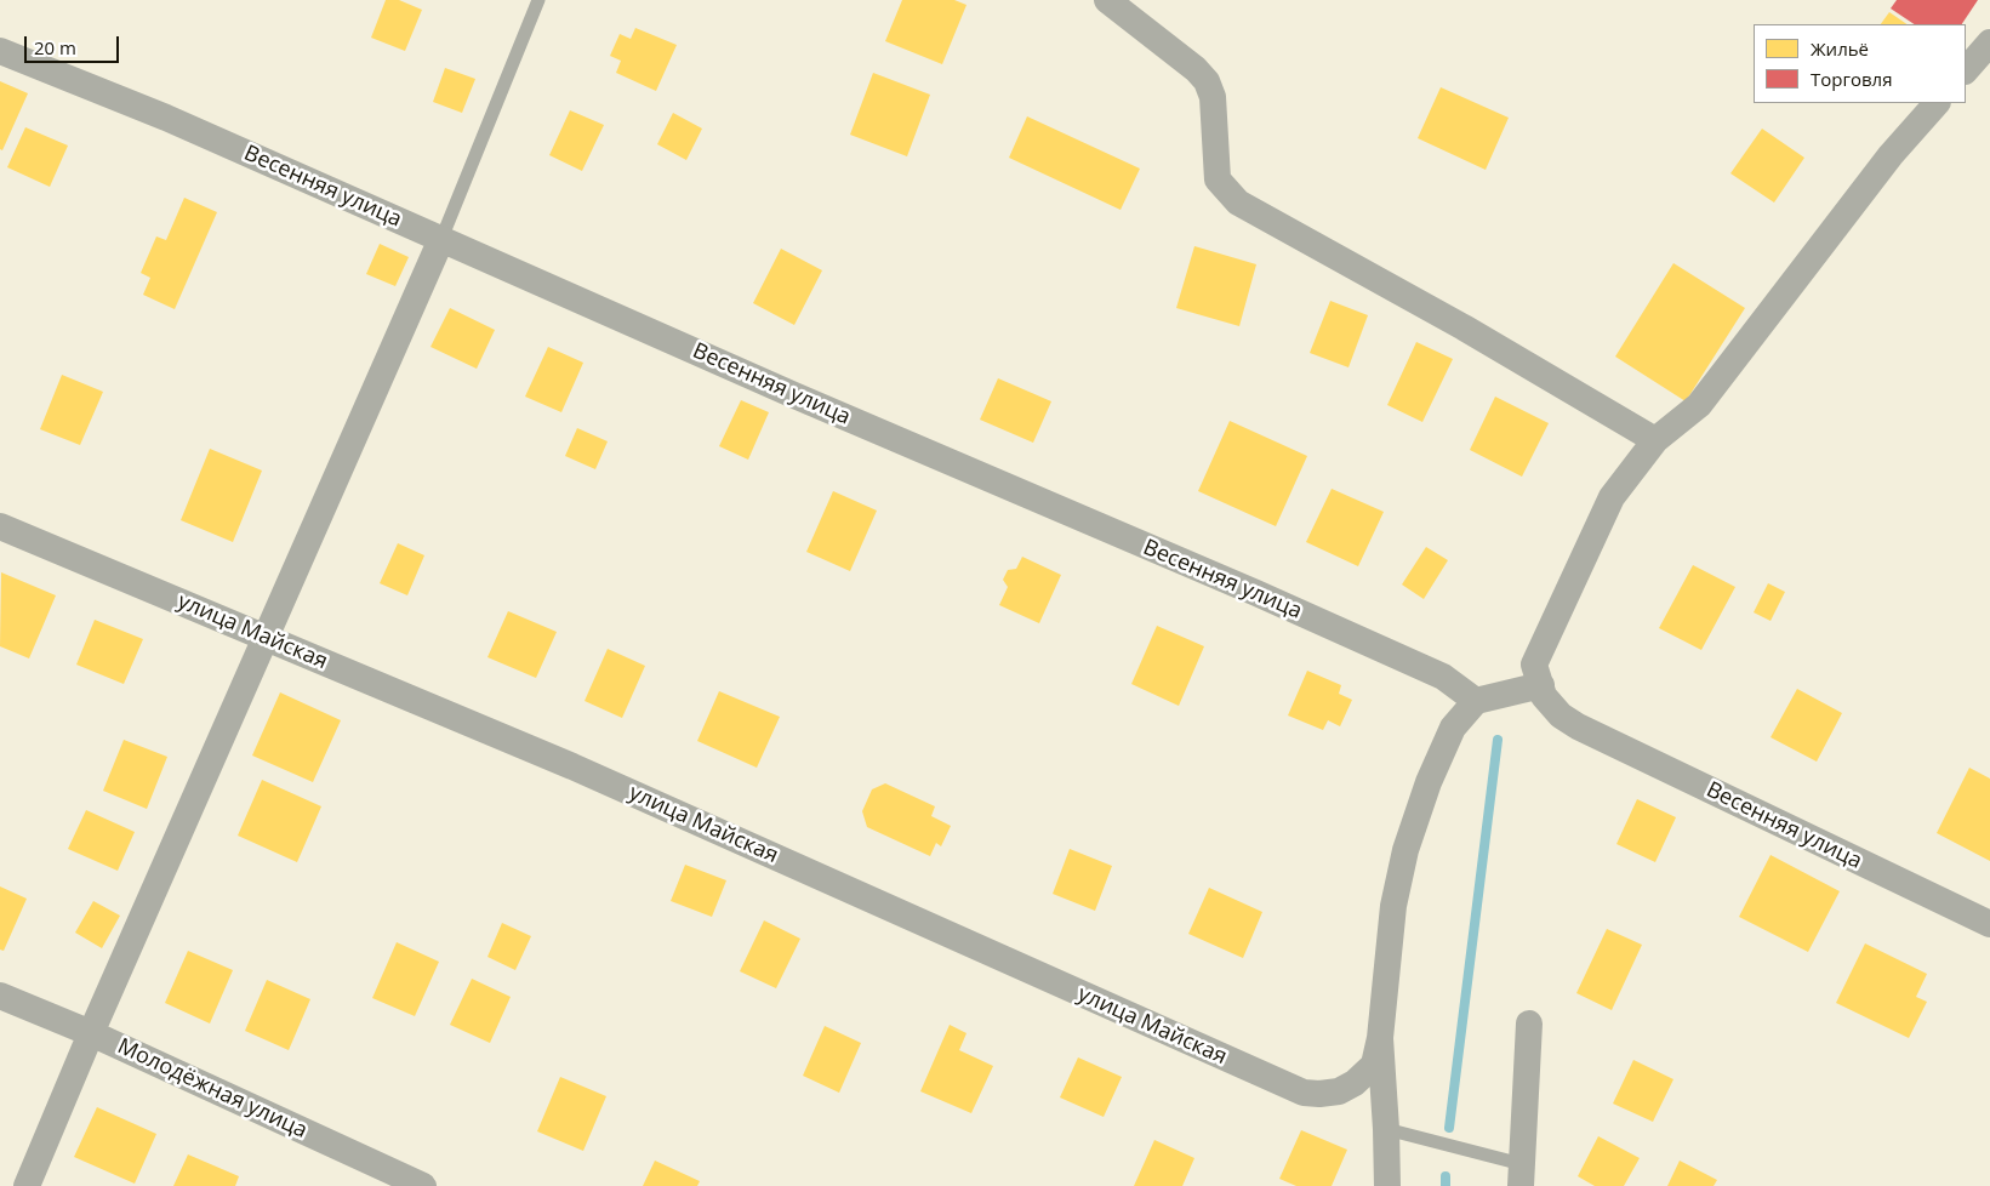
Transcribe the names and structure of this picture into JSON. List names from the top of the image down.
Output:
{
  "streets": {
    "street": ["Весенняя улица", "улица Майская", "Молодёжная улица"]
  },
  "legend": ["Жильё", "Торговля"],
  "scale_bar": "20 m"
}
